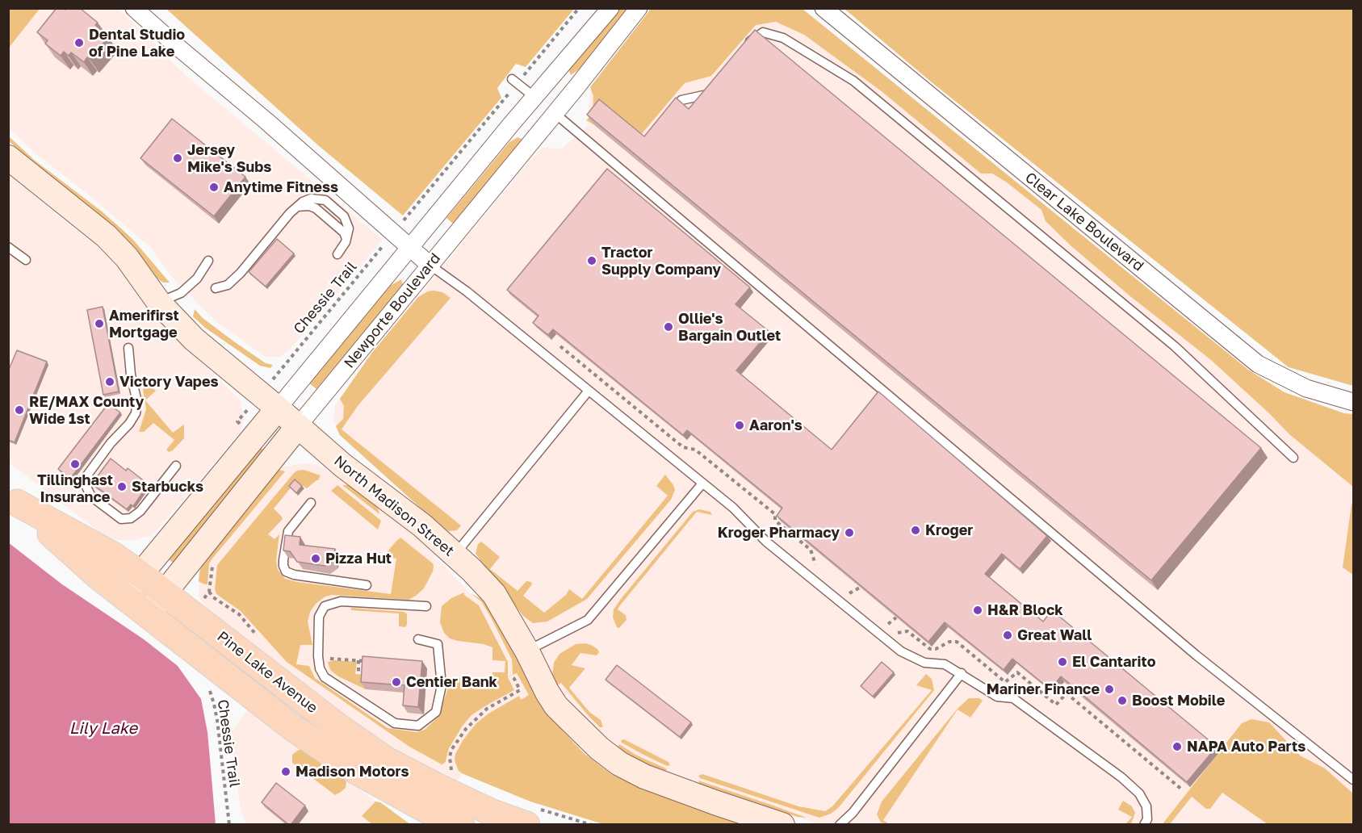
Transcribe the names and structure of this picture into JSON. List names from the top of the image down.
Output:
{
  "streets": {
    "main road": ["Pine Lake Avenue"],
    "street": ["Clear Lake Boulevard", "Newporte Boulevard", "North Madison Street"],
    "path": ["Chessie Trail"]
  },
  "crossings": [
    ["Newporte Boulevard", "North Madison Street"],
    ["Newporte Boulevard", "Pine Lake Avenue"]
  ],
  "water": ["Lily Lake"],
  "places": [
    "Dental Studio of Pine Lake",
    "Jersey Mike's Subs",
    "Anytime Fitness",
    "Tractor Supply Company",
    "Amerifirst Mortgage",
    "Ollie's Bargain Outlet",
    "Victory Vapes",
    "RE/MAX County Wide 1st",
    "Aaron's",
    "Tillinghast Insurance",
    "Starbucks",
    "Kroger",
    "Kroger Pharmacy",
    "Pizza Hut",
    "H&R Block",
    "Great Wall",
    "El Cantarito",
    "Centier Bank",
    "Mariner Finance",
    "Boost Mobile",
    "NAPA Auto Parts",
    "Madison Motors"
  ]
}
